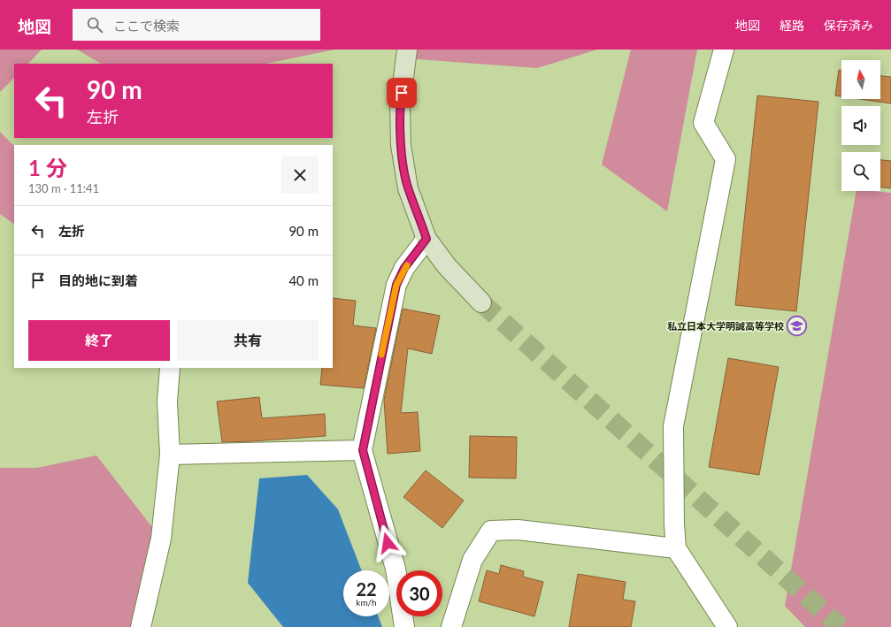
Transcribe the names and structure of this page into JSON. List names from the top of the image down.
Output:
{
  "places": {
    "school or university": ["私立日本大学明誠高等学校"]
  },
  "north": "top",
  "page": {
    "header": "地図",
    "search": "ここで検索",
    "nav": ["地図", "経路", "保存済み"],
    "turn": ["90 m", "左折"],
    "heading": ["1 分", "130 m · 11:41"],
    "list": [
      {
        "name": "左折",
        "value": "90 m"
      },
      {
        "name": "目的地に到着",
        "value": "40 m"
      }
    ],
    "buttons": ["終了", "共有"],
    "speed": "22 km/h",
    "limit": "30"
  }
}
